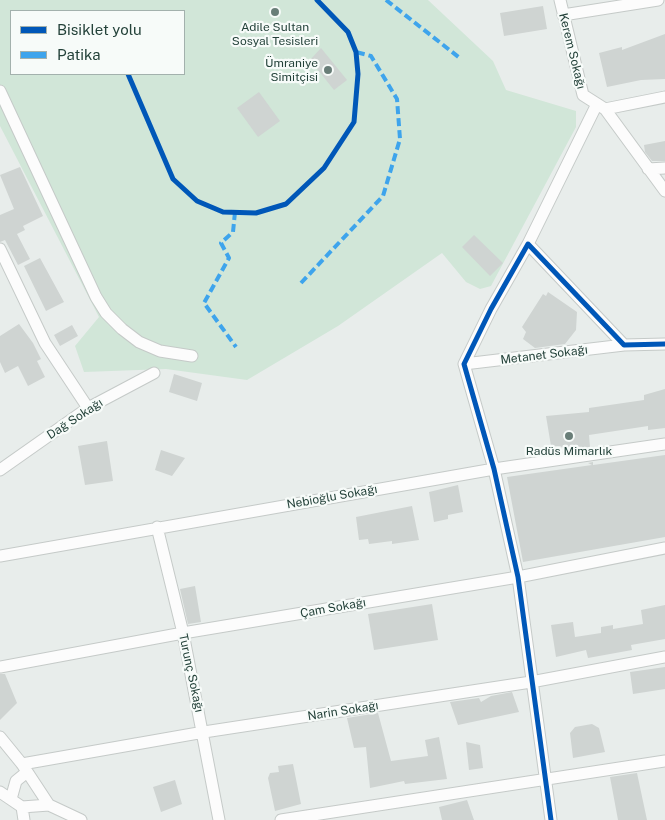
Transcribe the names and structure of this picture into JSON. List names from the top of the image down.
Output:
{
  "streets": {
    "street": [
      "Kerem Sokağı",
      "Metanet Sokağı",
      "Dağ Sokağı",
      "Nebioğlu Sokağı",
      "Çam Sokağı",
      "Turunç Sokağı",
      "Narin Sokağı"
    ]
  },
  "crossings": [
    ["Nebioğlu Sokağı", "Turunç Sokağı"],
    ["Çam Sokağı", "Turunç Sokağı"],
    ["Turunç Sokağı", "Narin Sokağı"]
  ],
  "places": ["Adile Sultan Sosyal Tesisleri", "Ümraniye Simitçisi", "Radüs Mimarlık"],
  "legend": ["Bisiklet yolu", "Patika"]
}
